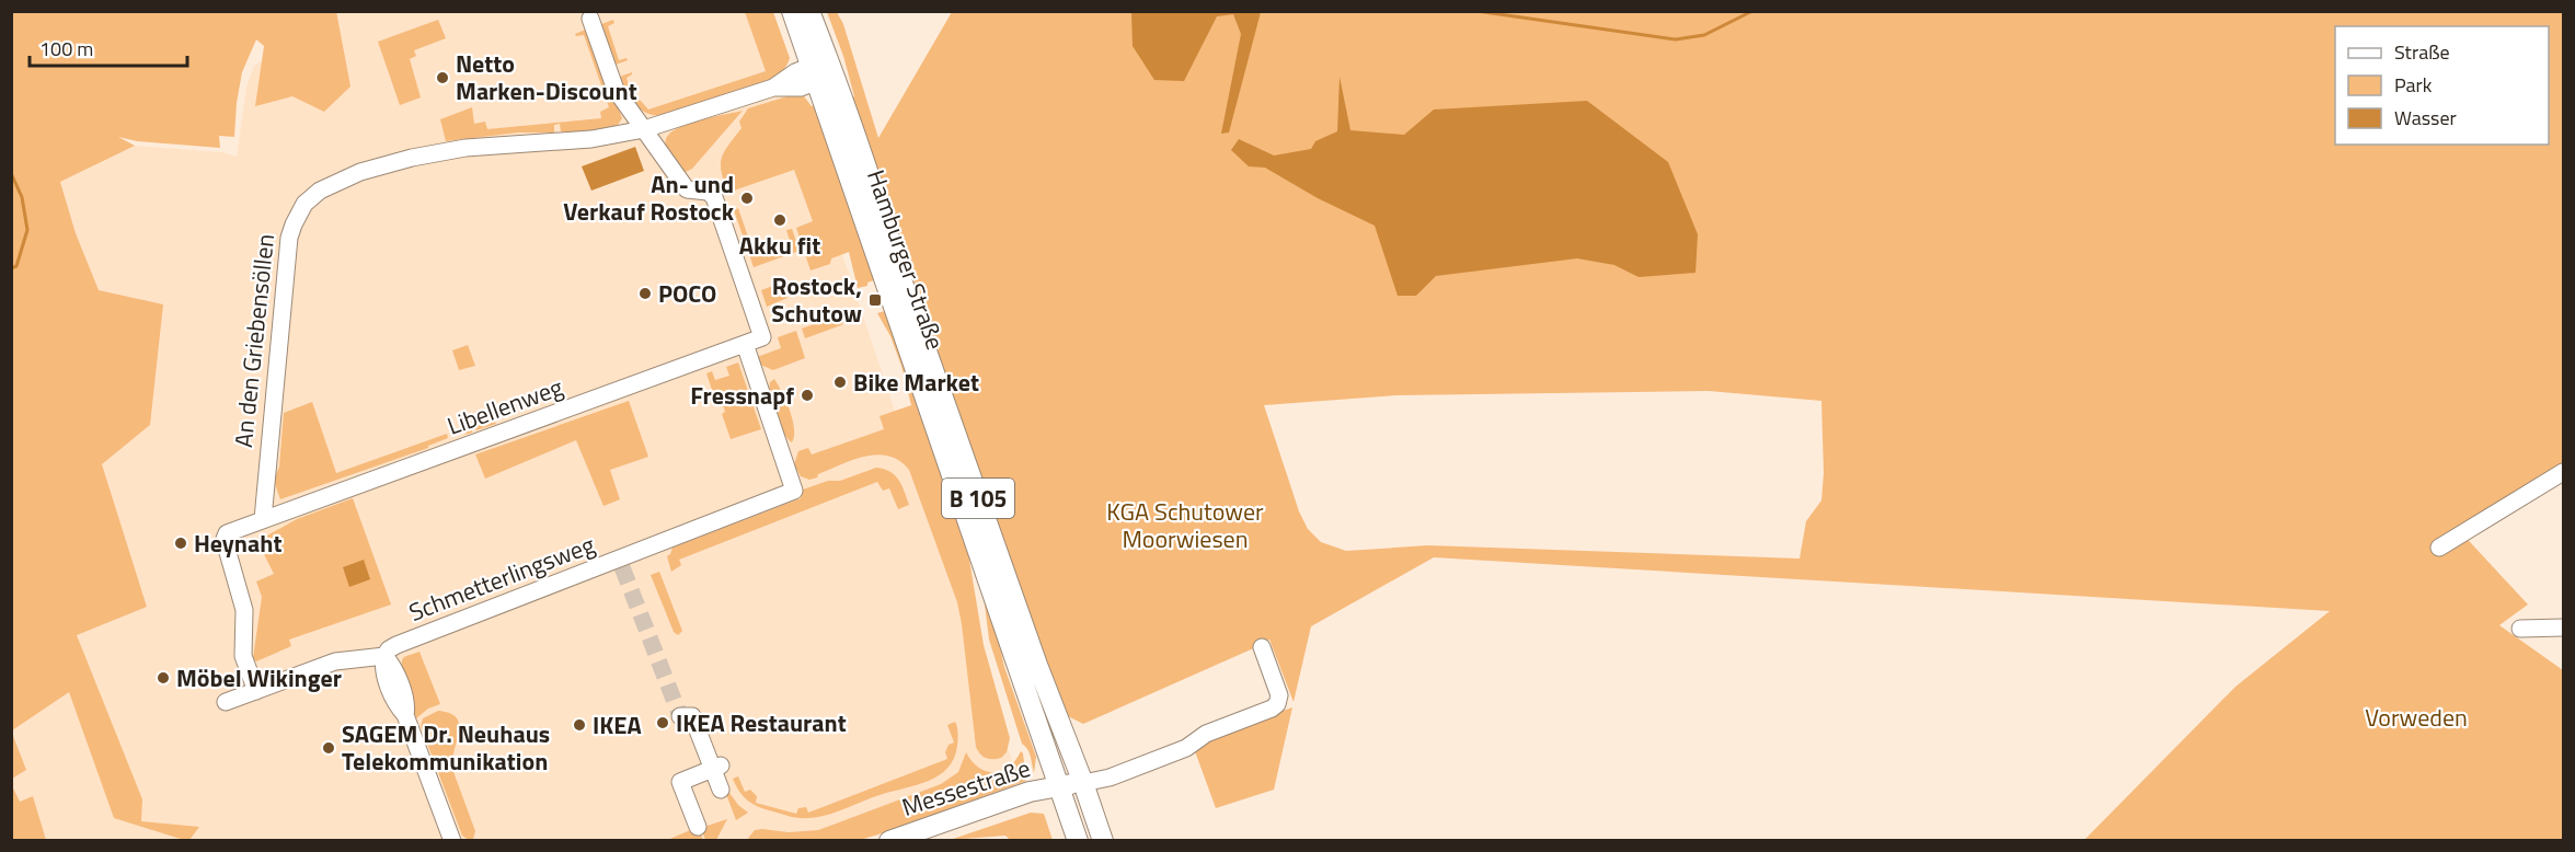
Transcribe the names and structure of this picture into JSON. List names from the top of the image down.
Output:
{
  "streets": {
    "main road": ["Hamburger Straße", "B 105", "Messestraße"],
    "street": ["An den Griebensöllen", "Libellenweg", "Schmetterlingsweg"]
  },
  "crossings": [
    ["Hamburger Straße", "An den Griebensöllen"],
    ["Hamburger Straße", "B 105"],
    ["Hamburger Straße", "Messestraße"],
    ["An den Griebensöllen", "Libellenweg"],
    ["Libellenweg", "Schmetterlingsweg"],
    ["B 105", "Messestraße"]
  ],
  "parks": ["KGA Schutower Moorwiesen", "Vorweden"],
  "places": {
    "other": [
      "Netto Marken-Discount",
      "An- und Verkauf Rostock",
      "Akku fit",
      "POCO",
      "Bike Market",
      "Fressnapf",
      "Heynaht",
      "Möbel Wikinger",
      "IKEA Restaurant",
      "IKEA",
      "SAGEM Dr. Neuhaus Telekommunikation"
    ],
    "transit": ["Rostock, Schutow"]
  },
  "legend": ["Straße", "Park", "Wasser"],
  "scale_bar": "100 m"
}
